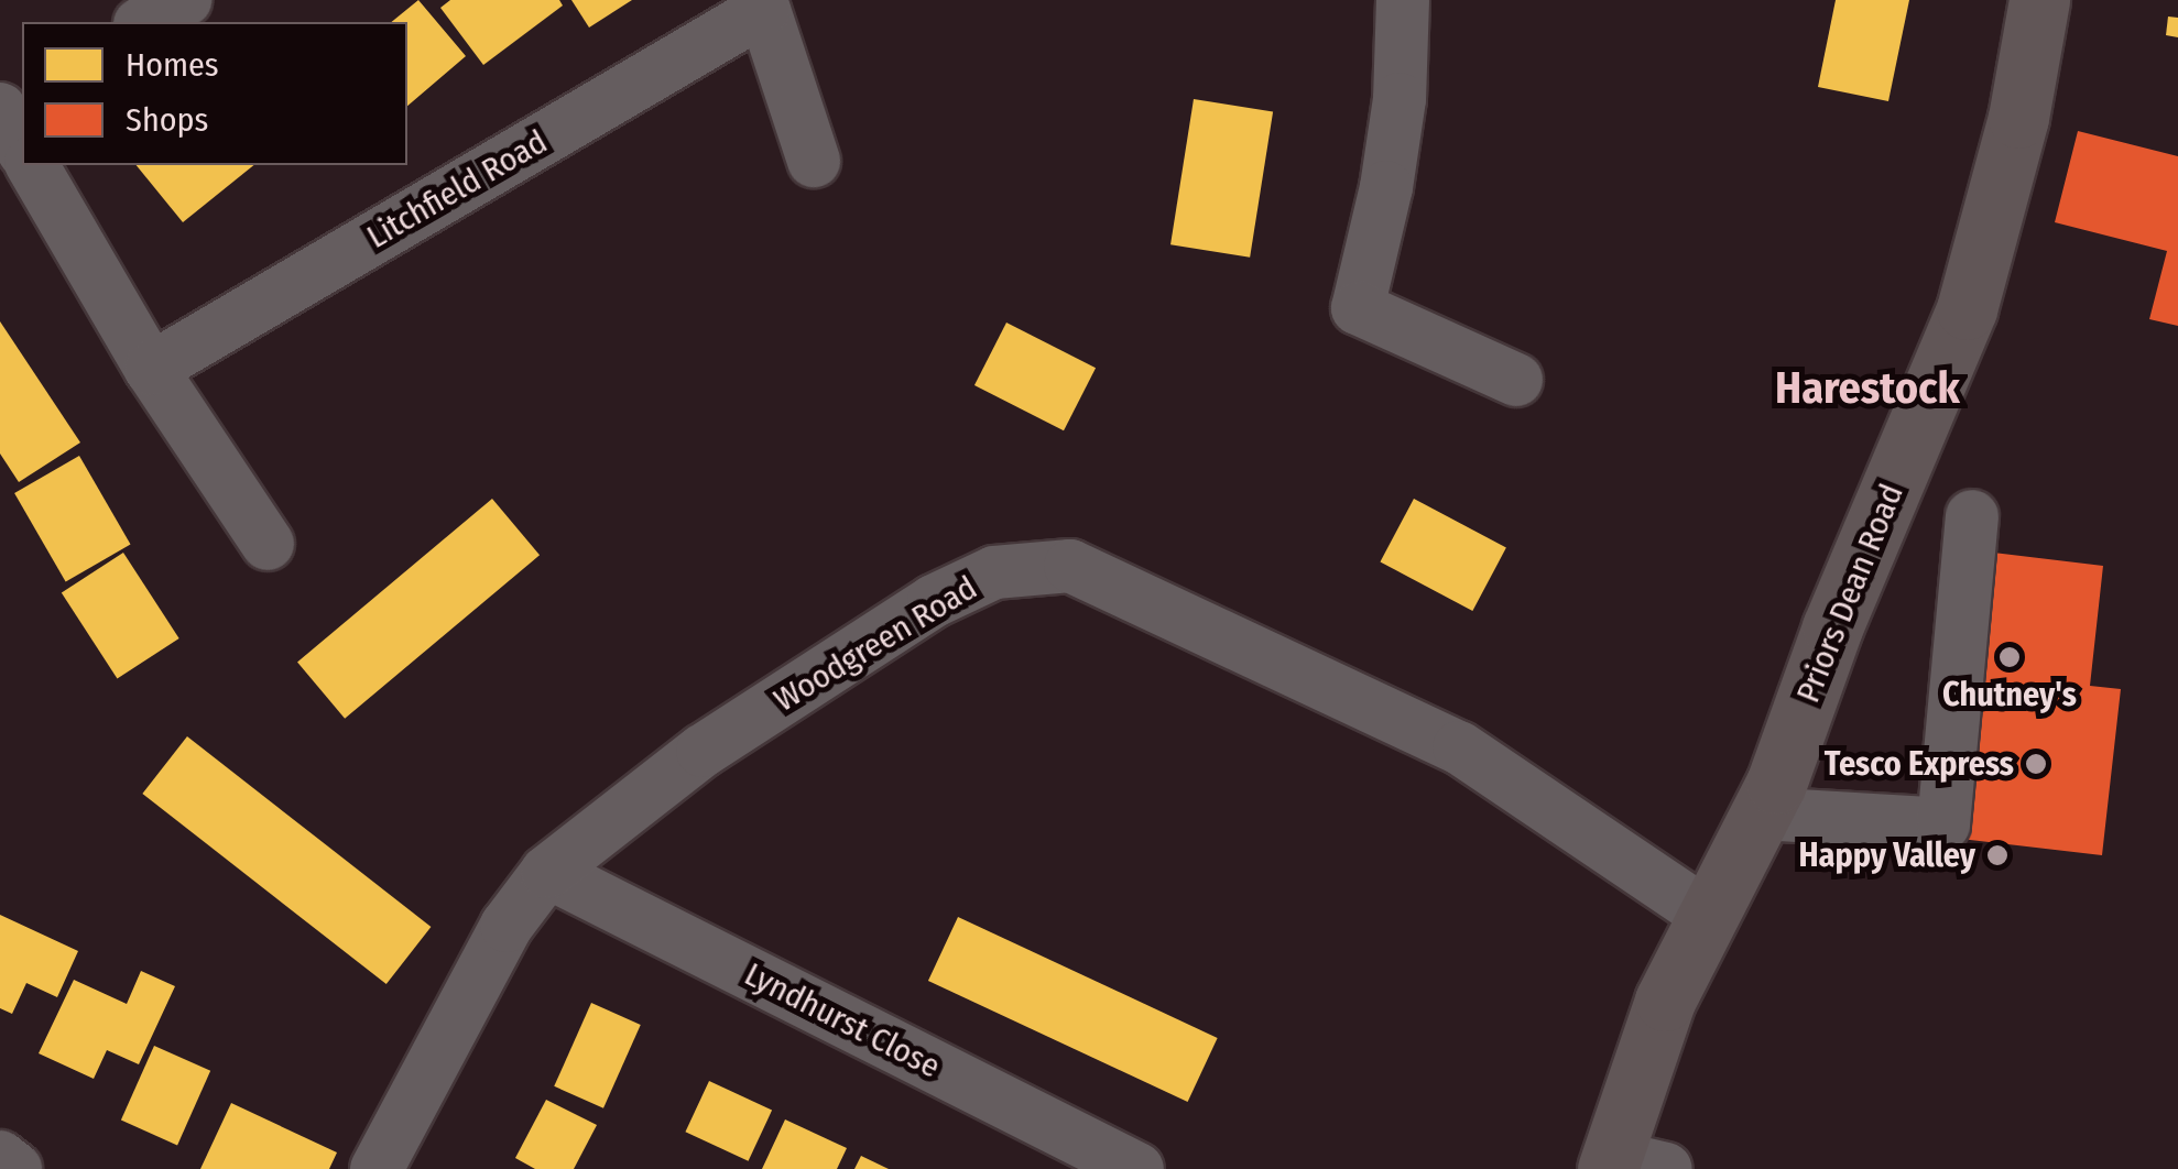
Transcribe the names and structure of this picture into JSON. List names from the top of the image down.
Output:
{
  "streets": {
    "street": [
      "Litchfield Road",
      "Priors Dean Road",
      "Woodgreen Road",
      "Lyndhurst Close"
    ]
  },
  "crossings": [
    ["Priors Dean Road", "Woodgreen Road"],
    ["Woodgreen Road", "Lyndhurst Close"]
  ],
  "districts": ["Harestock"],
  "places": ["Chutney's", "Tesco Express", "Happy Valley"],
  "legend": ["Homes", "Shops"]
}
